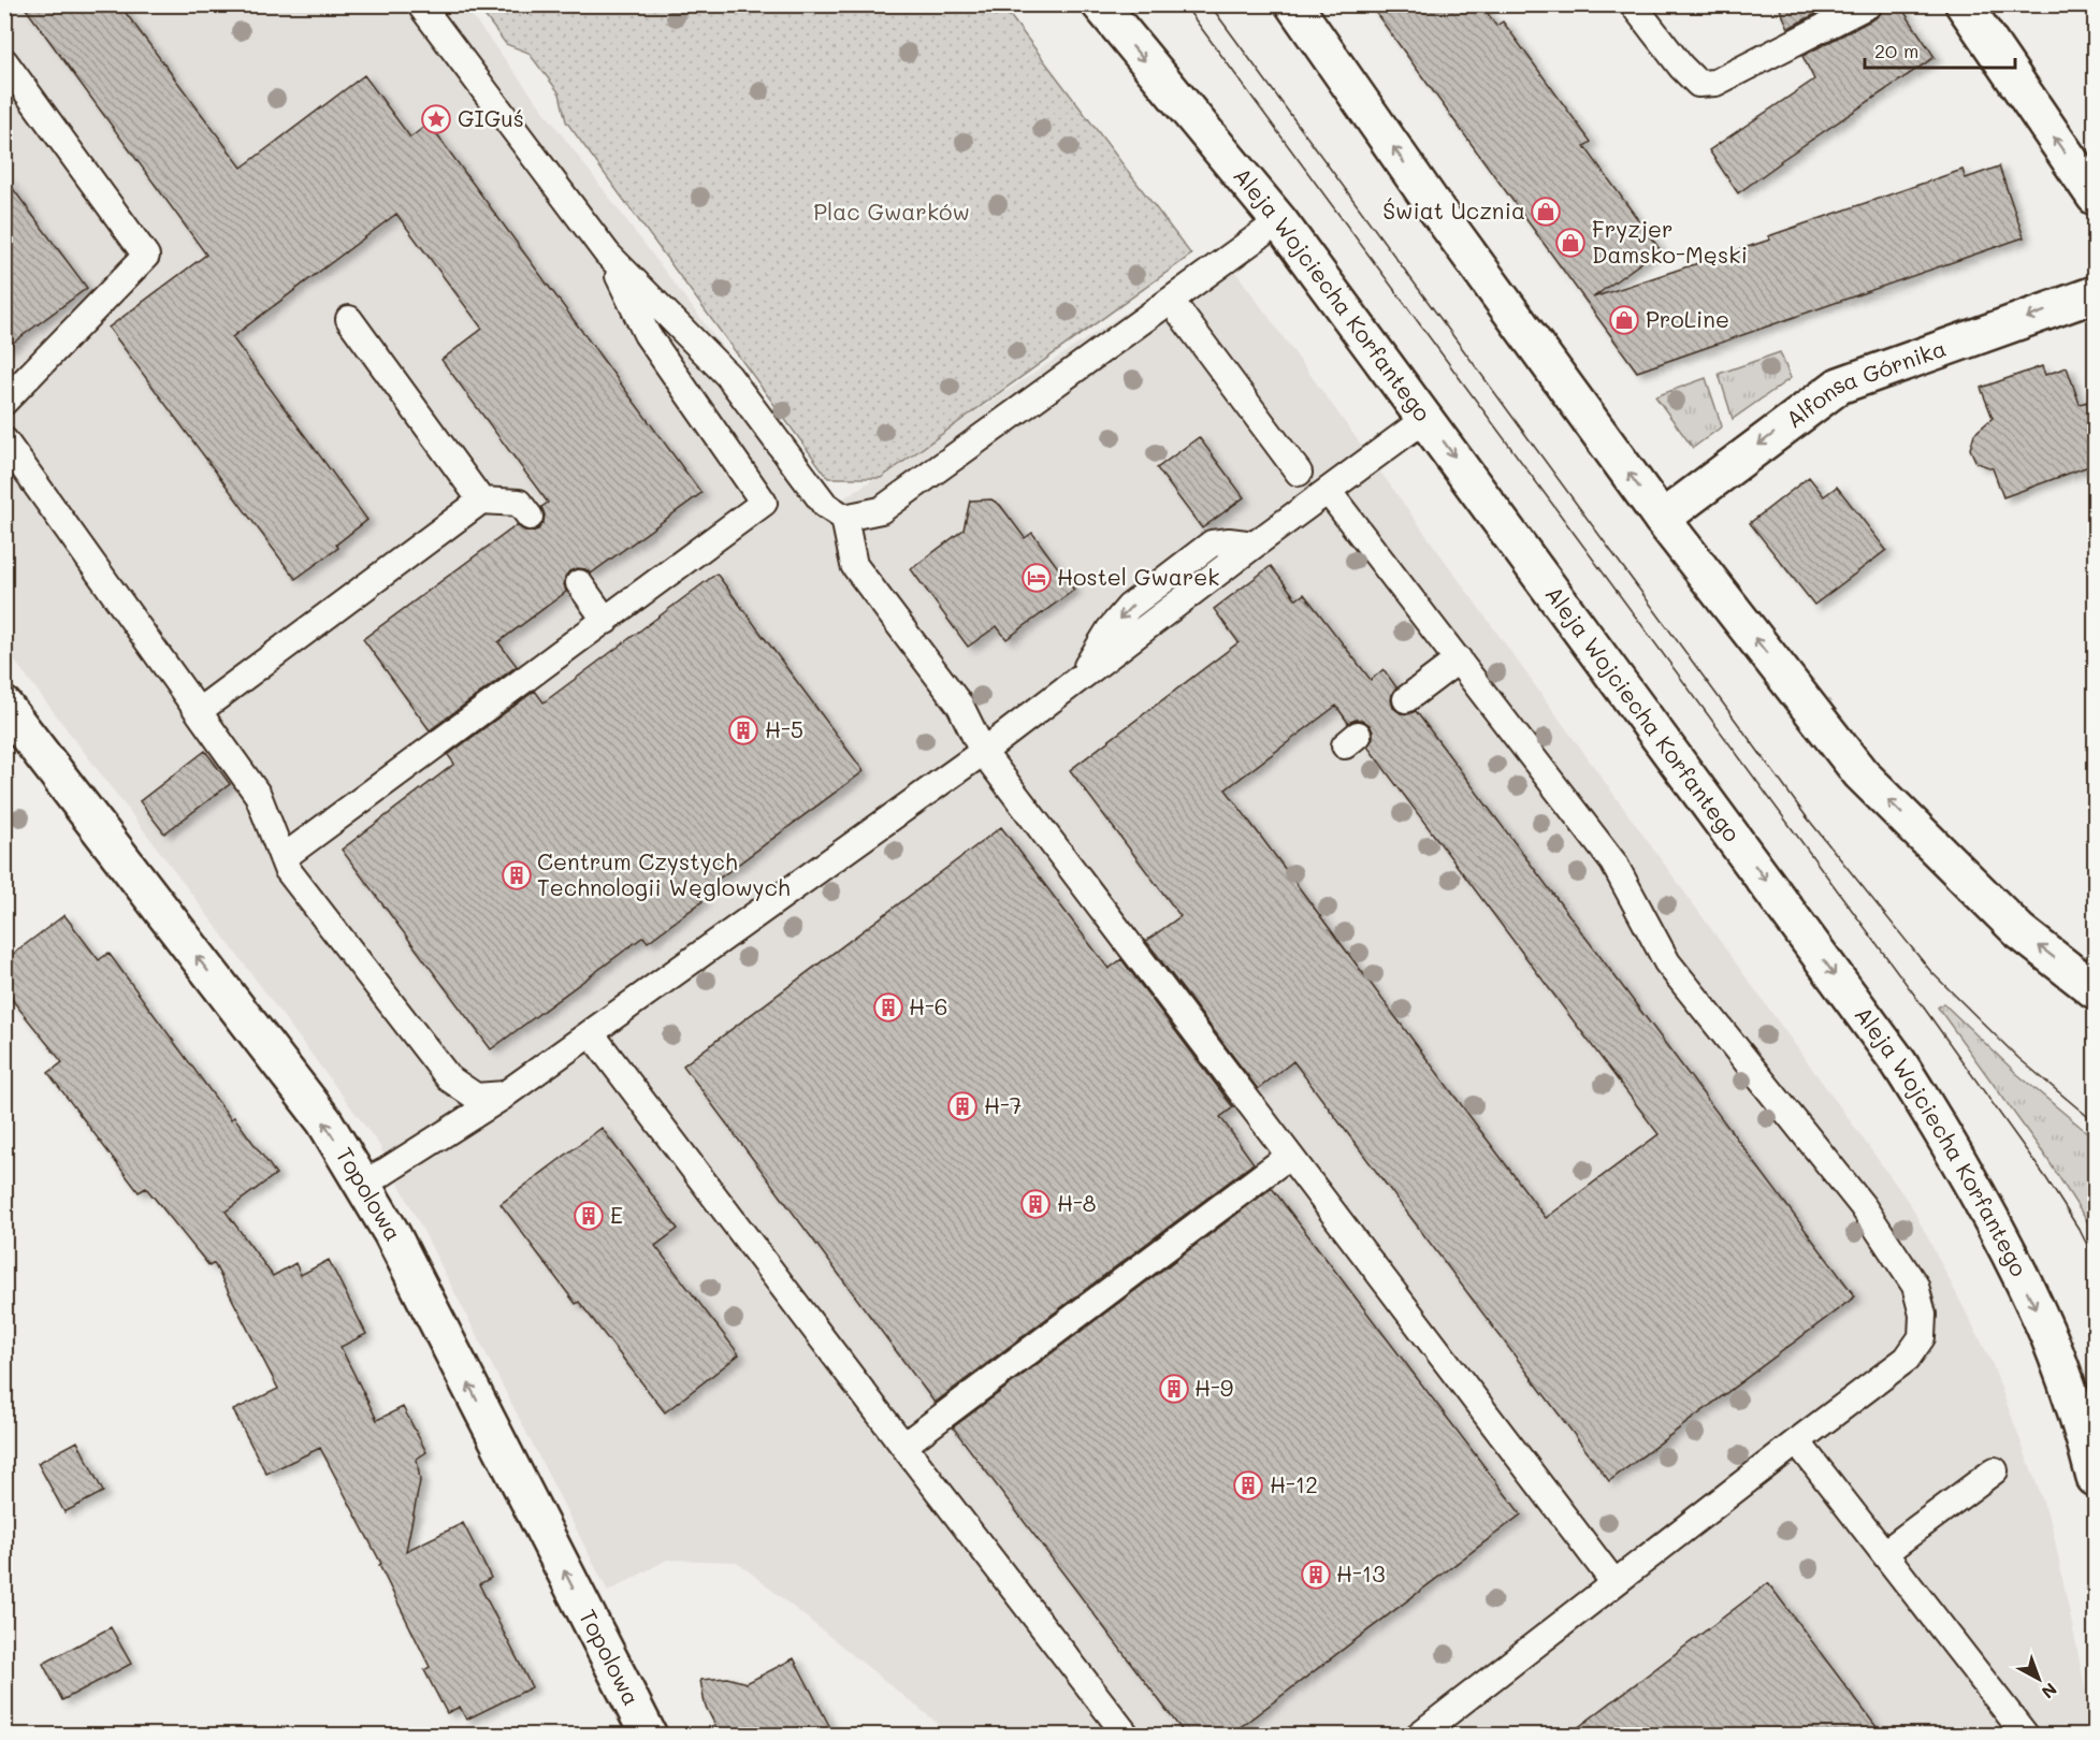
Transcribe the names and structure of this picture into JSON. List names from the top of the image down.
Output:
{
  "streets": {
    "main road": ["Aleja Wojciecha Korfantego", "Alfonsa Górnika", "Topolowa"]
  },
  "one_way": ["Alfonsa Górnika", "Topolowa"],
  "parks": ["Plac Gwarków"],
  "places": {
    "place": ["GIGuś"],
    "shop": ["Świat Ucznia", "Fryzjer Damsko-Męski", "ProLine"],
    "hotel": ["Hostel Gwarek"],
    "building": [
      "H-5",
      "Centrum Czystych Technologii Węglowych",
      "H-6",
      "H-7",
      "H-8",
      "E",
      "H-9",
      "H-12",
      "H-13"
    ]
  },
  "scale_bar": "20 m",
  "north": "bottom right"
}
